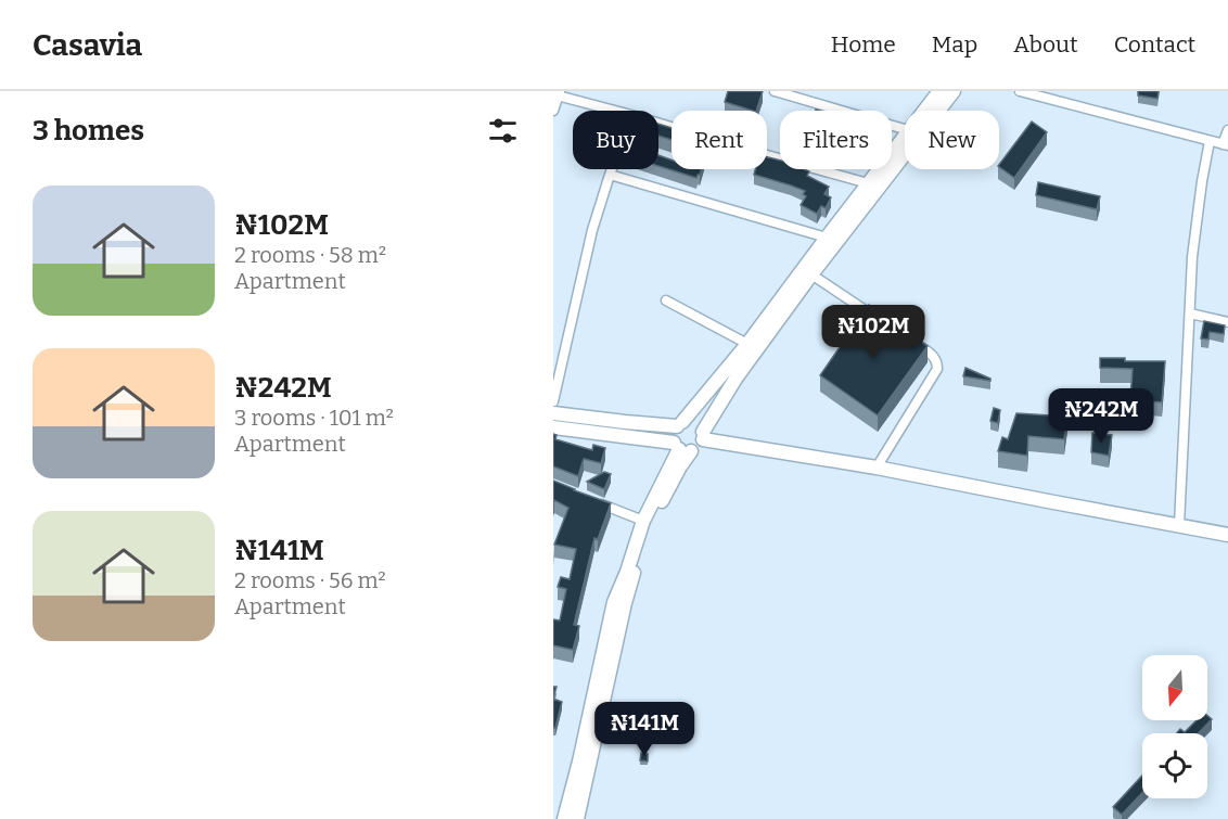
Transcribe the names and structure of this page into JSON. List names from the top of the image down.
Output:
{
  "north": "bottom",
  "page": {
    "header": "Casavia",
    "nav": [
      "Home",
      "Map",
      "About",
      "Contact"
    ],
    "heading": "3 homes",
    "chip": [
      "Buy",
      "Rent",
      "Filters",
      "New"
    ],
    "list": [
      {
        "name": "₦102M",
        "note": "2 rooms · 58 m² · Apartment"
      },
      {
        "name": "₦242M",
        "note": "3 rooms · 101 m² · Apartment"
      },
      {
        "name": "₦141M",
        "note": "2 rooms · 56 m² · Apartment"
      }
    ],
    "price": ["₦102M", "₦242M", "₦141M"]
  }
}
